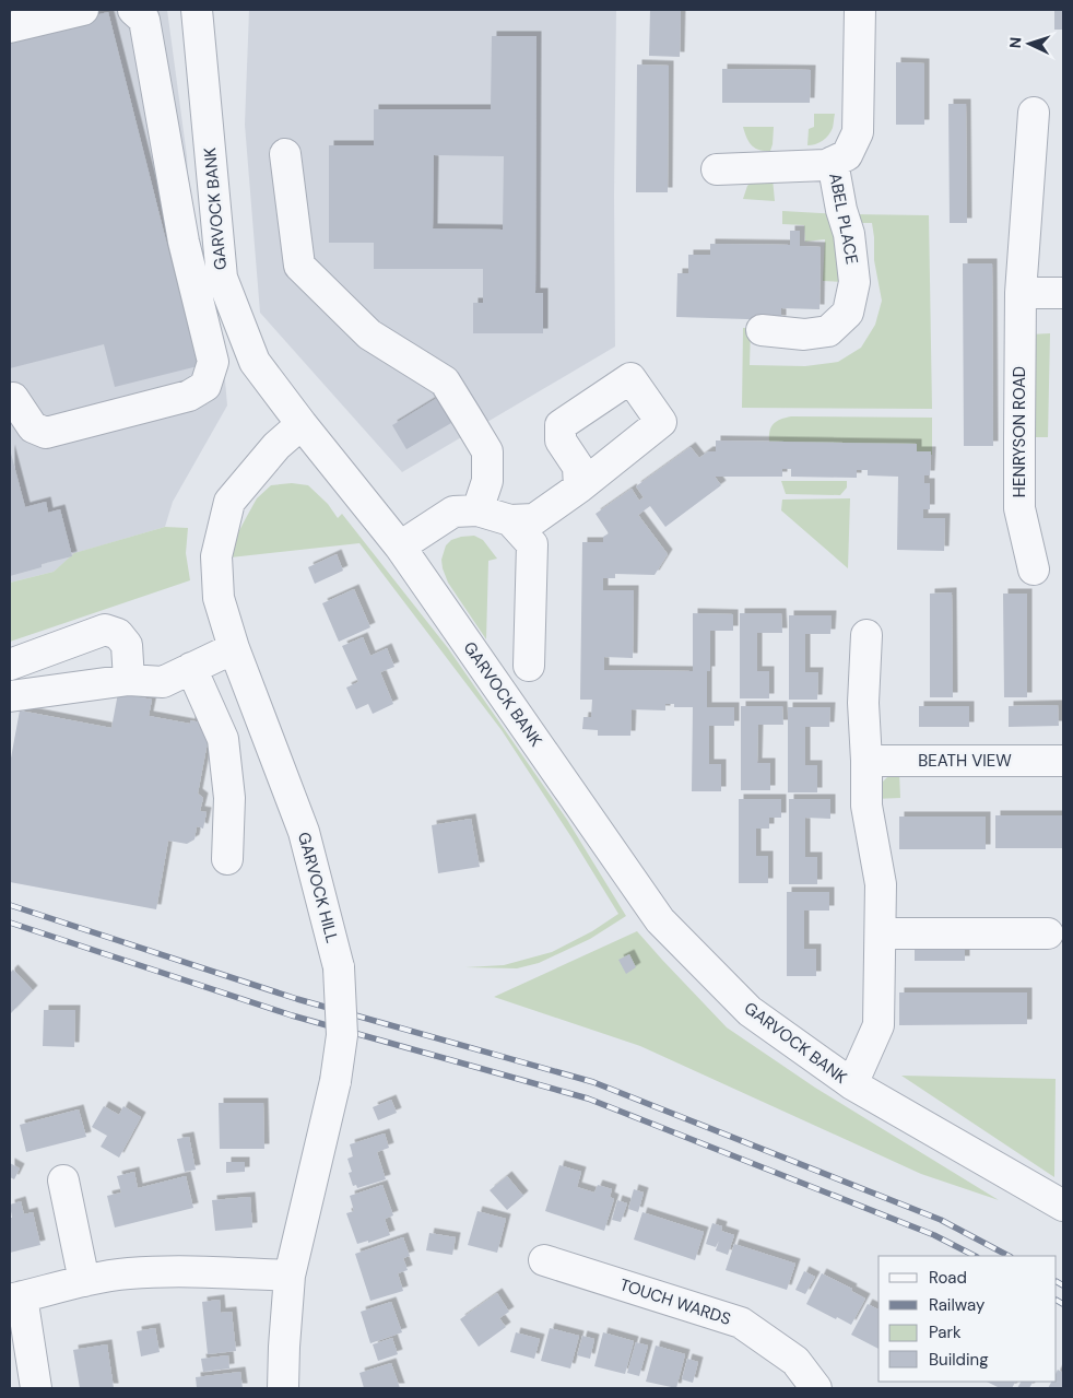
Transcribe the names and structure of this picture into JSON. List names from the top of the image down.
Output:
{
  "streets": {
    "street": [
      "GARVOCK BANK",
      "ABEL PLACE",
      "HENRYSON ROAD",
      "BEATH VIEW",
      "GARVOCK HILL",
      "TOUCH WARDS"
    ]
  },
  "crossings": [
    ["GARVOCK BANK", "GARVOCK HILL"]
  ],
  "legend": [
    "Road",
    "Railway",
    "Park",
    "Building"
  ],
  "north": "left"
}
